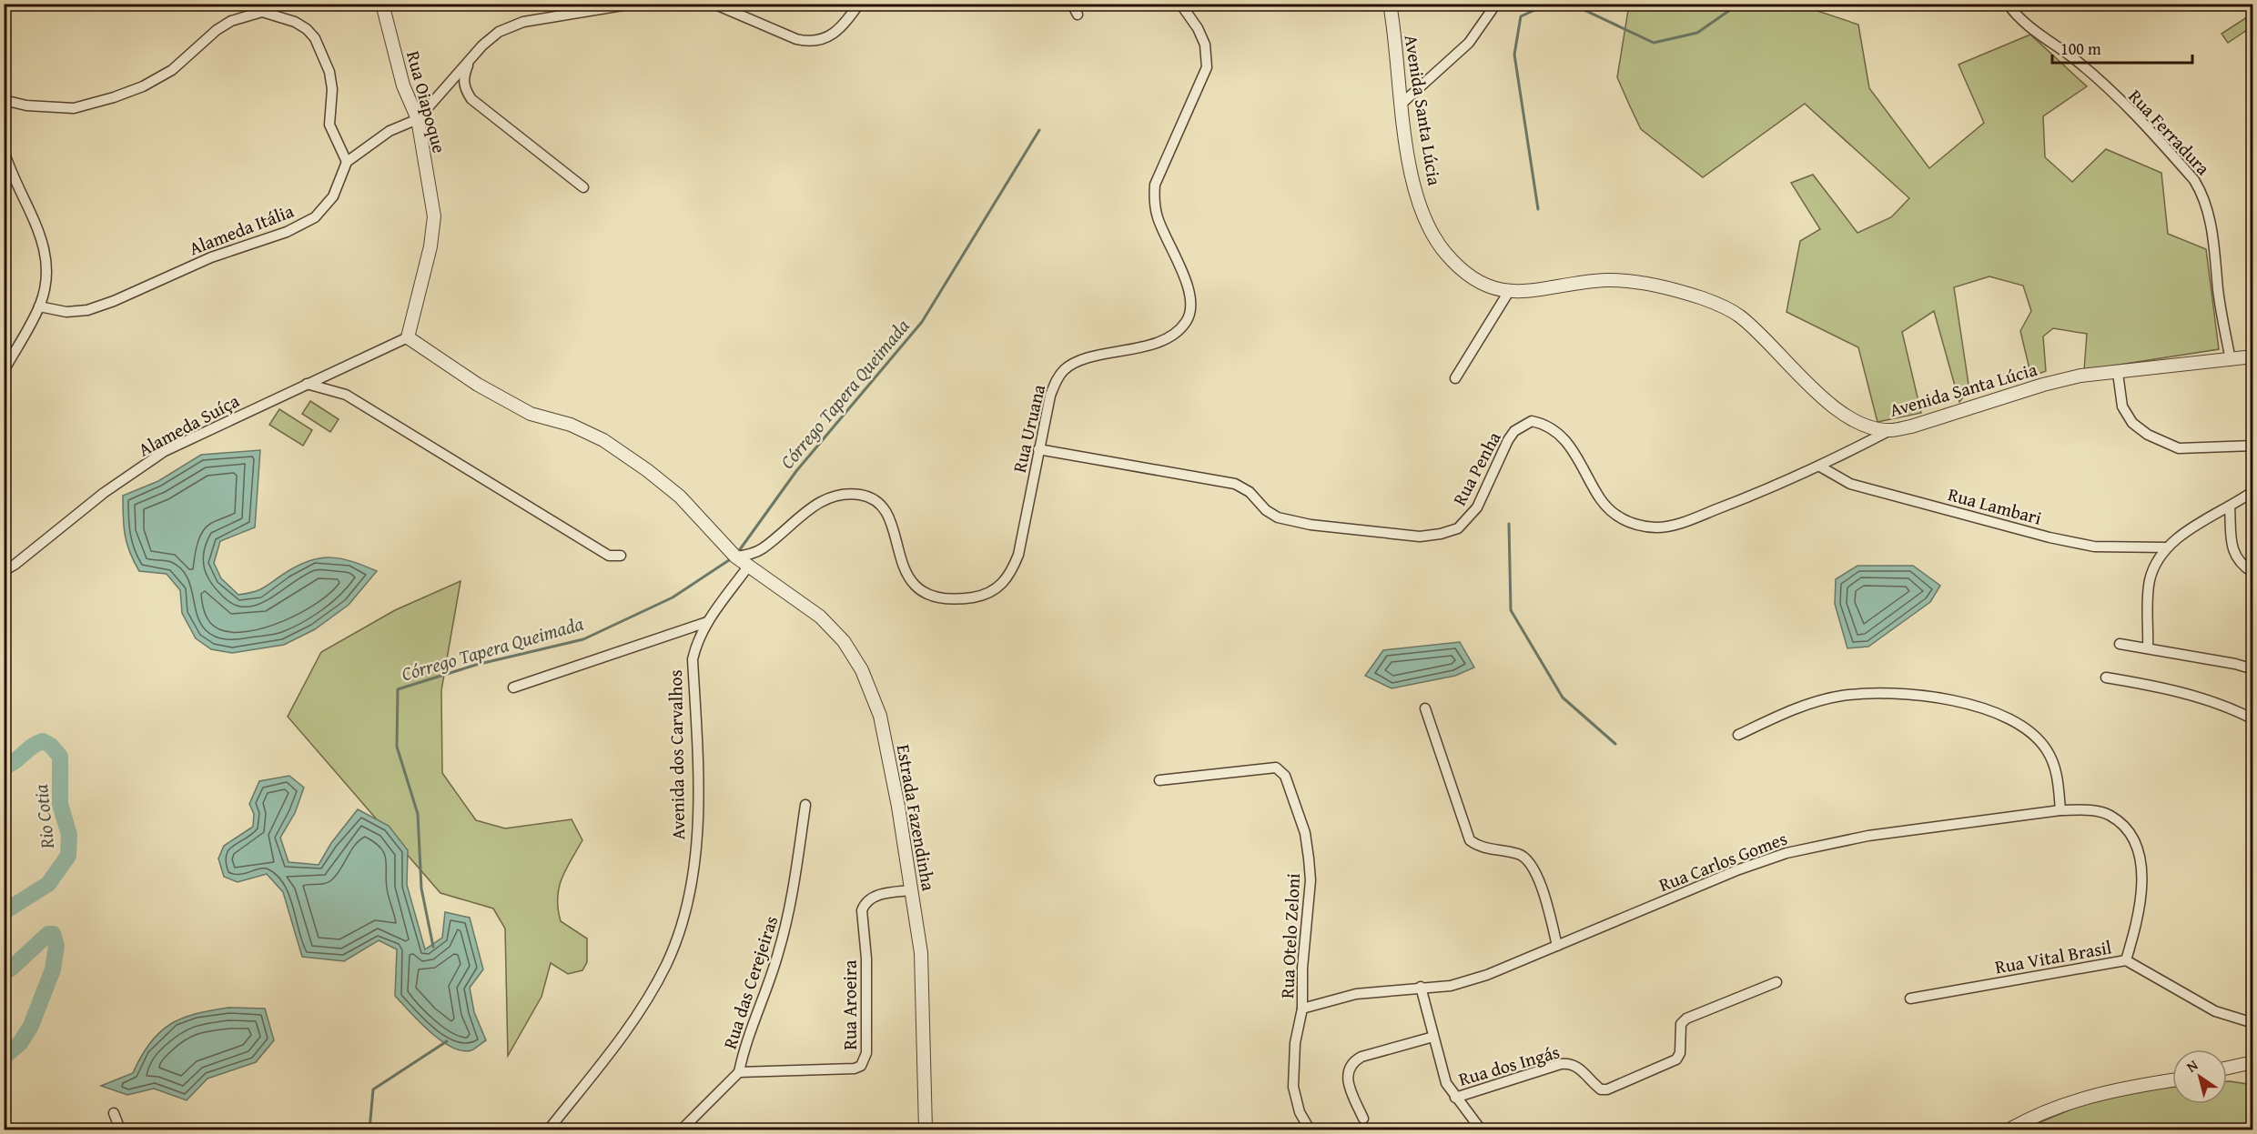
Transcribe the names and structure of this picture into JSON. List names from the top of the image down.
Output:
{
  "streets": {
    "street": [
      "Rua Oiapoque",
      "Avenida Santa Lúcia",
      "Rua Ferradura",
      "Alameda Itália",
      "Alameda Suíça",
      "Rua Uruana",
      "Rua Penha",
      "Rua Lambari",
      "Avenida dos Carvalhos",
      "Estrada Fazendinha",
      "Rua Carlos Gomes",
      "Rua Otelo Zeloni",
      "Rua Vital Brasil",
      "Rua das Cerejeiras",
      "Rua Aroeira",
      "Rua dos Ingás"
    ]
  },
  "crossings": [
    ["Rua Oiapoque", "Alameda Suíça"],
    ["Avenida Santa Lúcia", "Rua Ferradura"],
    ["Avenida Santa Lúcia", "Rua Penha"],
    ["Rua Uruana", "Rua Penha"],
    ["Rua Penha", "Rua Lambari"],
    ["Avenida dos Carvalhos", "Estrada Fazendinha"],
    ["Estrada Fazendinha", "Rua Aroeira"],
    ["Rua Carlos Gomes", "Rua Otelo Zeloni"],
    ["Rua Carlos Gomes", "Rua Vital Brasil"],
    ["Rua das Cerejeiras", "Rua Aroeira"]
  ],
  "water": ["Córrego Tapera Queimada", "Rio Cotia"],
  "scale_bar": "100 m",
  "north": "top left"
}
